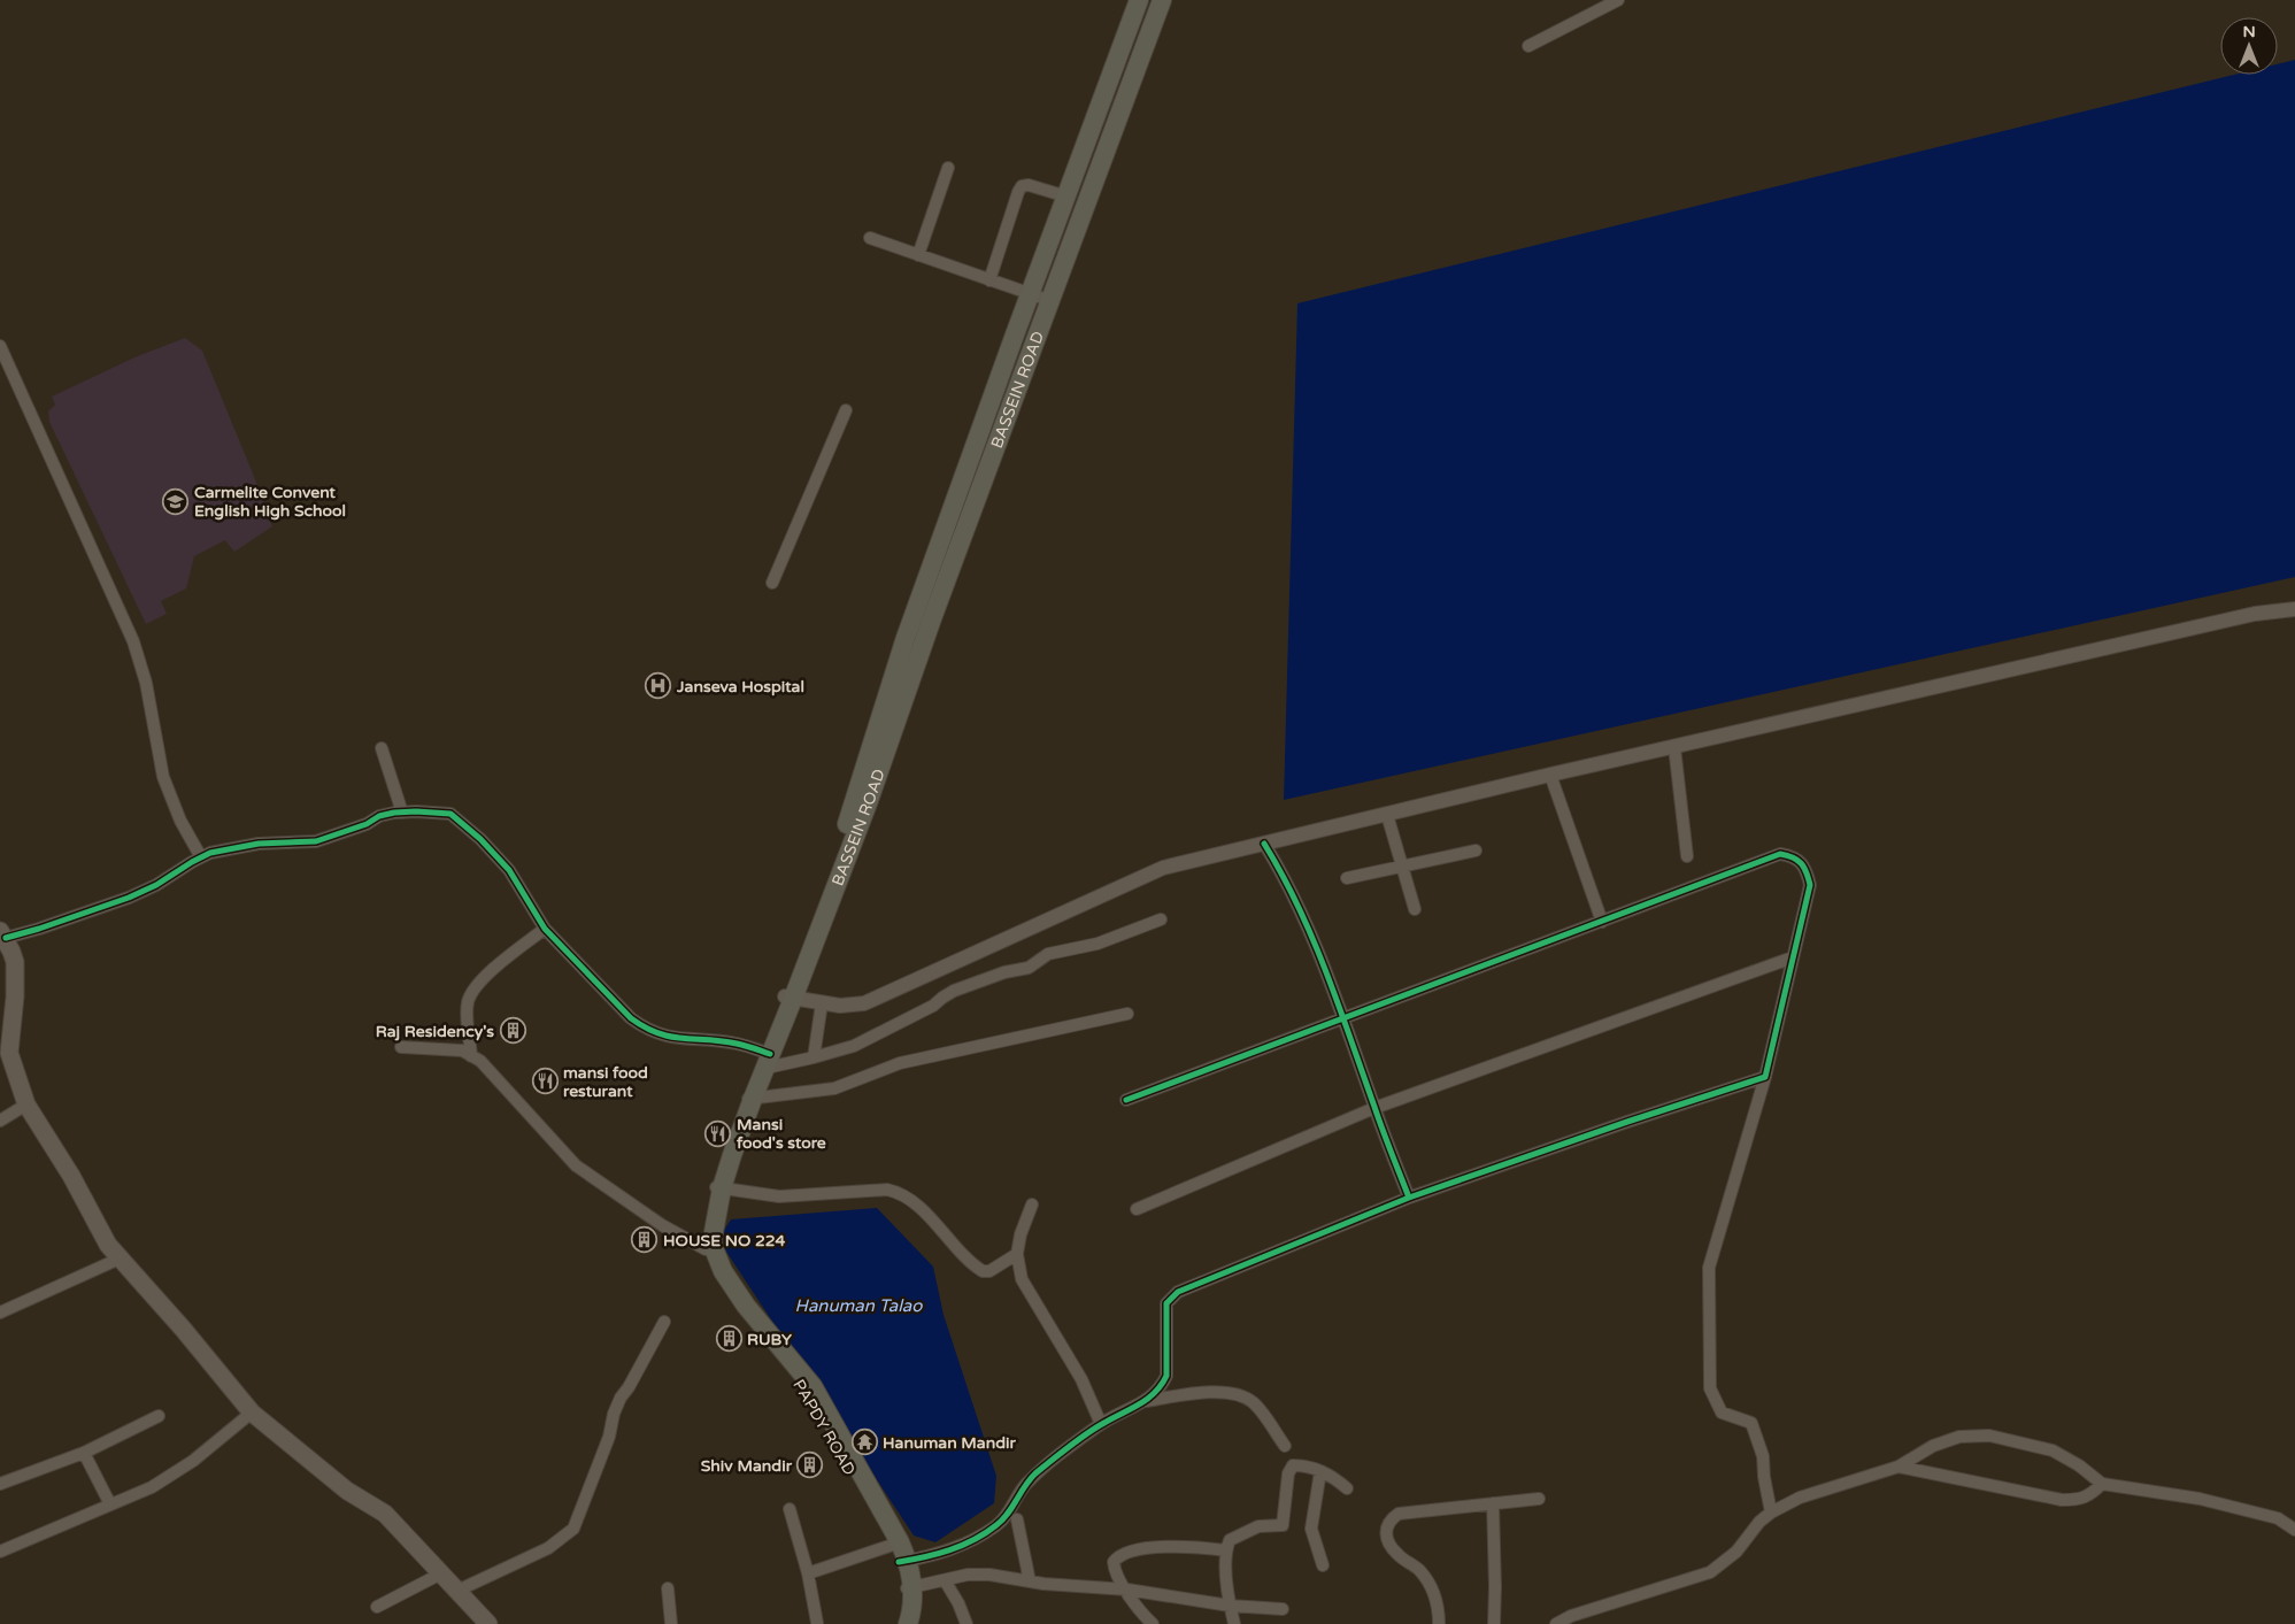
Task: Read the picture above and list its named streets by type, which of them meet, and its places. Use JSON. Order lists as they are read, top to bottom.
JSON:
{
  "streets": {
    "main road": ["BASSEIN ROAD", "PAPDY ROAD"]
  },
  "crossings": [
    ["BASSEIN ROAD", "PAPDY ROAD"]
  ],
  "water": ["Hanuman Talao"],
  "places": {
    "school or university": ["Carmelite Convent English High School"],
    "hospital": ["Janseva Hospital"],
    "building": [
      "Raj Residency's",
      "HOUSE NO 224",
      "RUBY",
      "Shiv Mandir"
    ],
    "restaurant": ["mansi food resturant", "Mansi food's store"],
    "temple": ["Hanuman Mandir"]
  },
  "north": "top"
}
